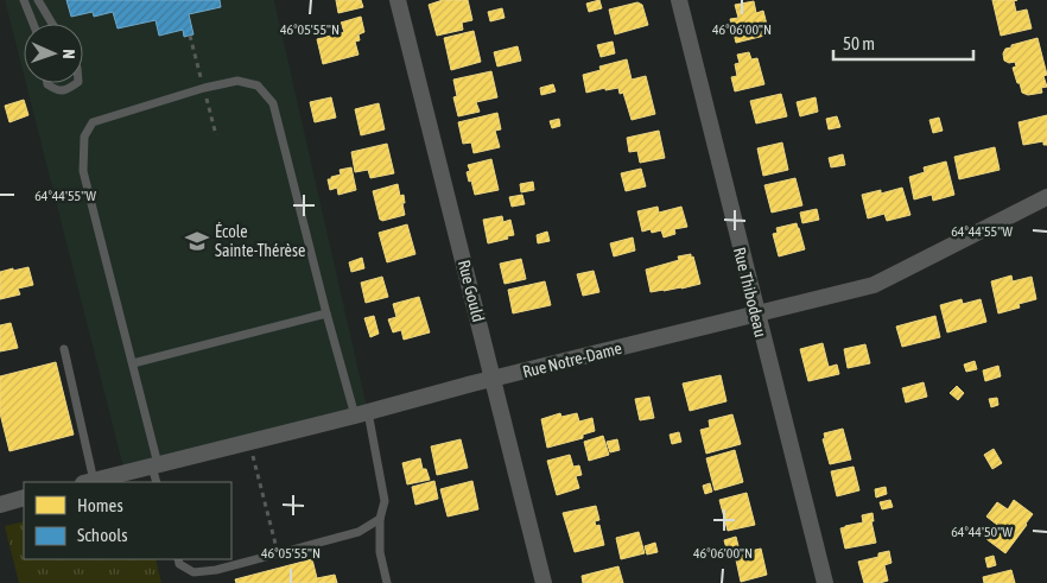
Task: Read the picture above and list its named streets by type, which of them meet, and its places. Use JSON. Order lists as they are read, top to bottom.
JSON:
{
  "streets": {
    "street": ["Rue Gould", "Rue Thibodeau", "Rue Notre-Dame"]
  },
  "crossings": [
    ["Rue Gould", "Rue Notre-Dame"],
    ["Rue Thibodeau", "Rue Notre-Dame"]
  ],
  "places": {
    "school or university": ["École Sainte-Thérèse"]
  },
  "legend": ["Homes", "Schools"],
  "scale_bar": "50 m",
  "north": "right",
  "coordinates": [
    "46°05'55\"N",
    "46°06'00\"N",
    "64°44'55\"W",
    "64°44'50\"W"
  ]
}
